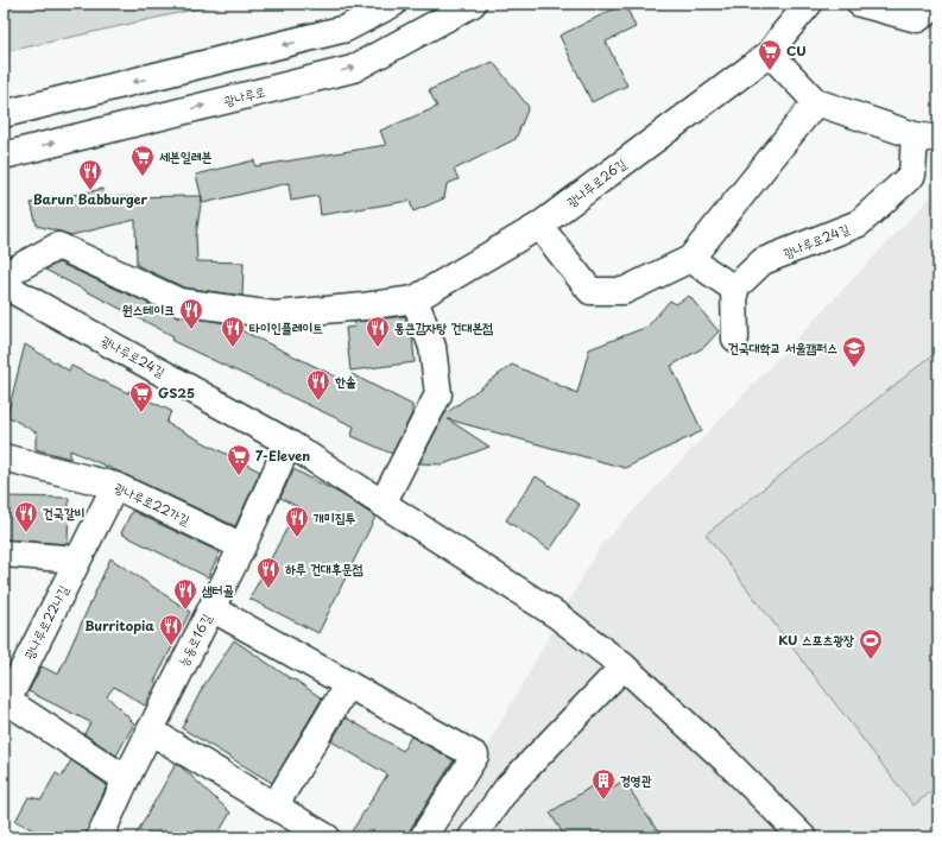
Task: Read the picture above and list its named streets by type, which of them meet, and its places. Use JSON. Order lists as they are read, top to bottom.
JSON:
{
  "streets": {
    "street": [
      "광나루로",
      "광나루로26길",
      "광나루로24길",
      "광나루로22가길",
      "광나루로22나길",
      "능동로16길"
    ]
  },
  "crossings": [
    ["광나루로24길", "능동로16길"],
    ["광나루로22가길", "능동로16길"],
    ["광나루로22나길", "능동로16길"]
  ],
  "places": {
    "supermarket": [
      "CU",
      "세븐일레븐",
      "GS25",
      "7-Eleven"
    ],
    "restaurant": [
      "Barun Babburger",
      "원스테이크",
      "타이인플레이트",
      "통큰감자탕 건대본점",
      "한솥",
      "건국갈비",
      "개미집투",
      "하루 건대후문점",
      "샘터골",
      "Burritopia"
    ],
    "school or university": ["건국대학교 서울캠퍼스"],
    "sports": ["KU 스포츠광장"],
    "building": ["경영관"]
  }
}
